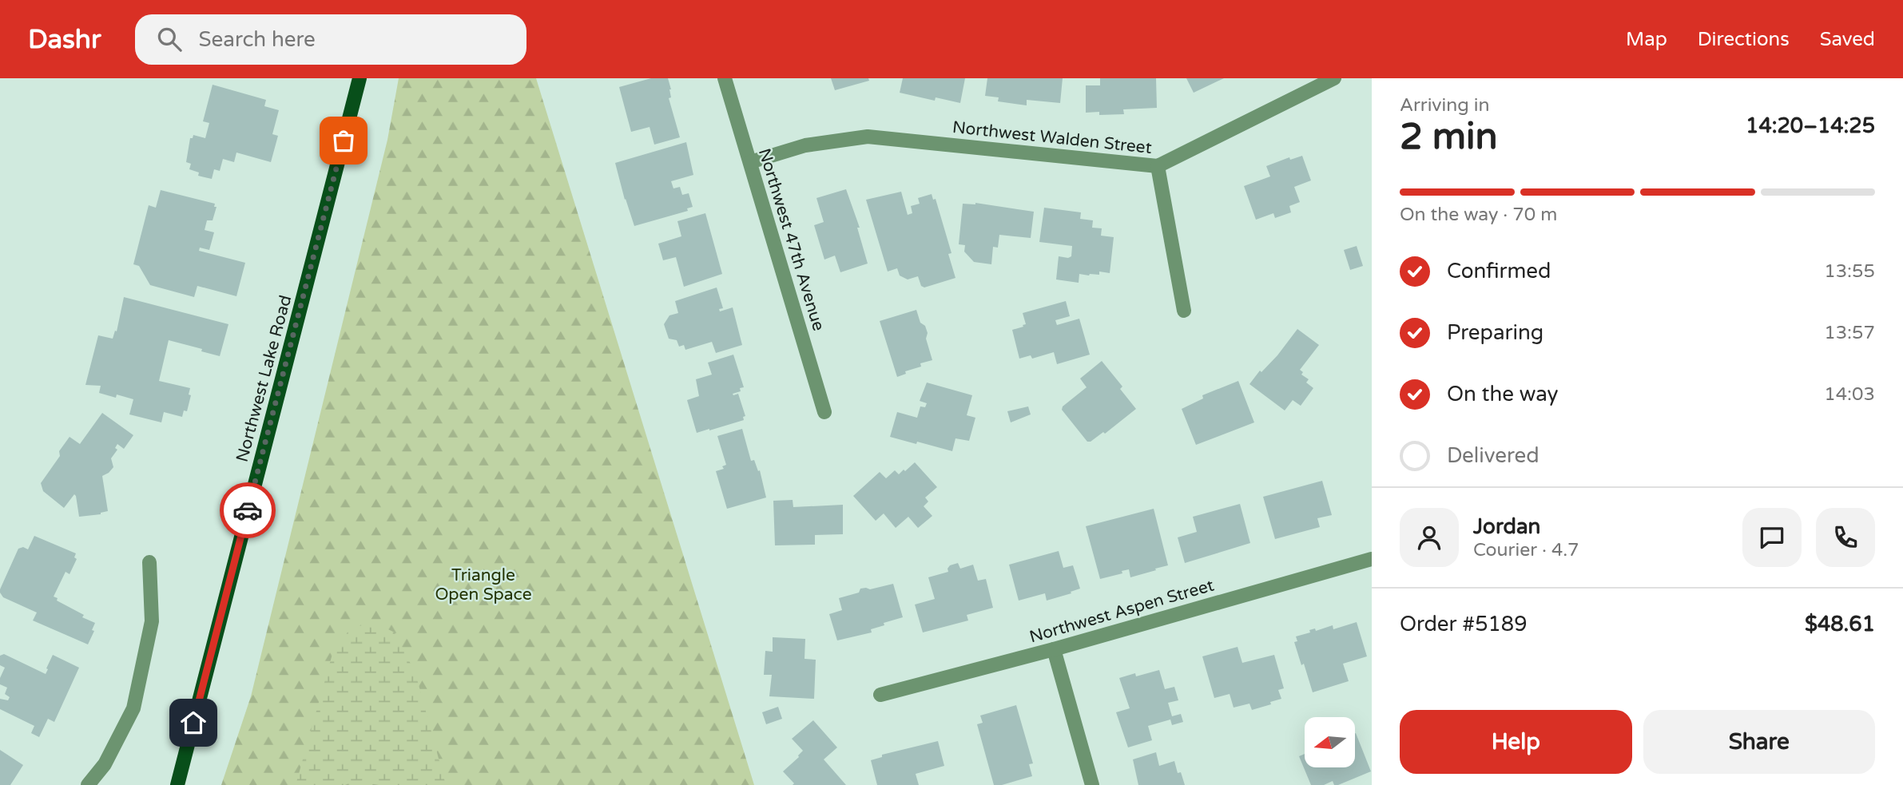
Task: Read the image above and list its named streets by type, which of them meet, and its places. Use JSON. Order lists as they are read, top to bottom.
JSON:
{
  "streets": {
    "main road": ["Northwest Lake Road"],
    "street": ["Northwest Walden Street", "Northwest 47th Avenue", "Northwest Aspen Street"]
  },
  "crossings": [
    ["Northwest Walden Street", "Northwest 47th Avenue"]
  ],
  "parks": ["Triangle Open Space"],
  "north": "left",
  "page": {
    "header": "Dashr",
    "search": "Search here",
    "nav": ["Map", "Directions", "Saved"],
    "heading": ["2 min", "Arriving in", "14:20–14:25"],
    "panel": [
      "Jordan",
      "Courier · 4.7",
      "Order #5189",
      "$48.61"
    ],
    "bar": "On the way · 70 m",
    "list": [
      ["Confirmed", "13:55"],
      ["Preparing", "13:57"],
      ["On the way", "14:03"],
      "Delivered"
    ],
    "buttons": ["Help", "Share"]
  }
}
